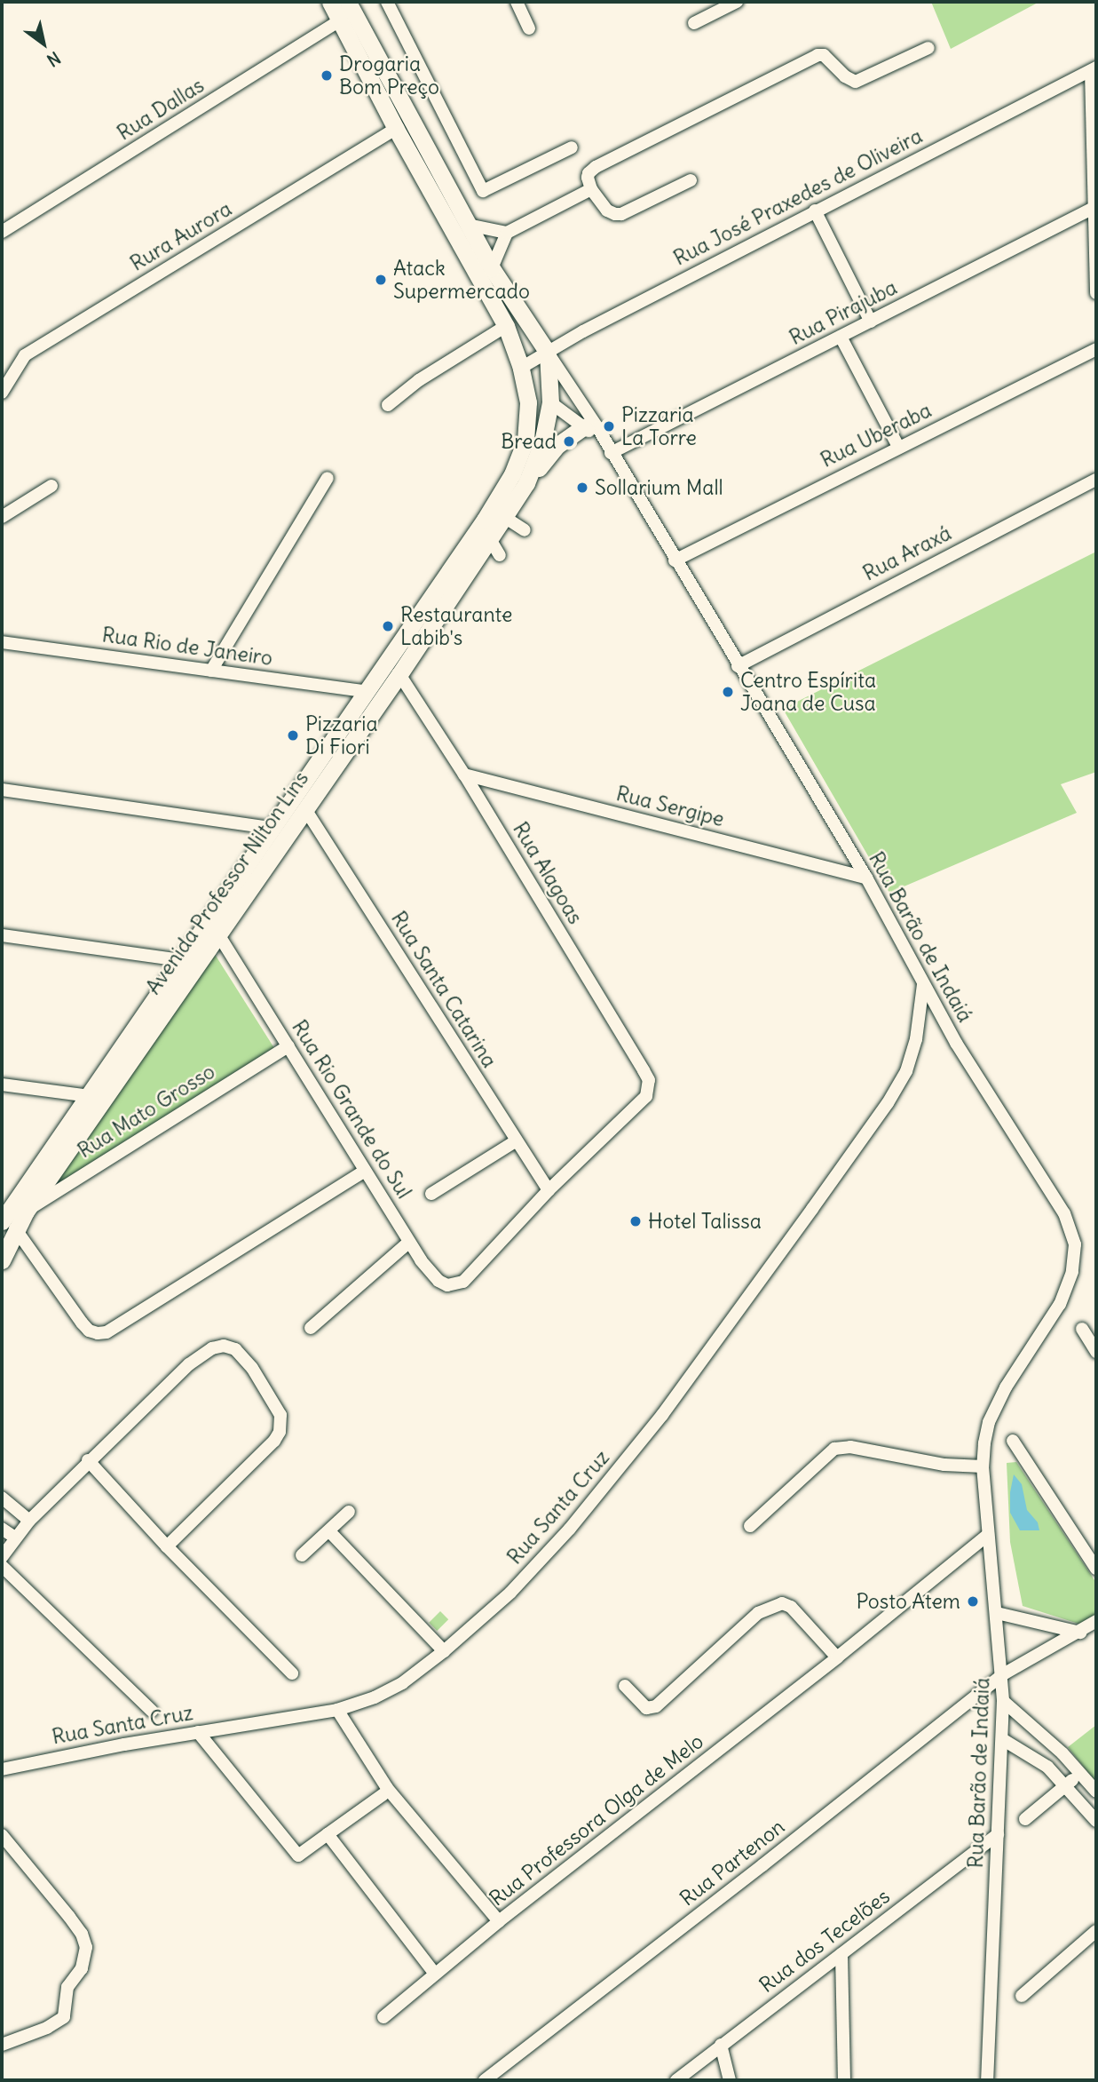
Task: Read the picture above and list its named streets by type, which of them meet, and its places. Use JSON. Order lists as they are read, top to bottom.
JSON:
{
  "streets": {
    "main road": ["Avenida Professor Nilton Lins"],
    "street": [
      "Rua Dallas",
      "Rua José Praxedes de Oliveira",
      "Rura Aurora",
      "Rua Pirajuba",
      "Rua Uberaba",
      "Rua Araxá",
      "Rua Rio de Janeiro",
      "Rua Sergipe",
      "Rua Alagoas",
      "Rua Barão de Indaiá",
      "Rua Santa Catarina",
      "Rua Rio Grande do Sul",
      "Rua Mato Grosso",
      "Rua Santa Cruz",
      "Rua Professora Olga de Melo",
      "Rua Partenon",
      "Rua dos Tecelões"
    ]
  },
  "crossings": [
    ["Rua Dallas", "Avenida Professor Nilton Lins"],
    ["Rua José Praxedes de Oliveira", "Avenida Professor Nilton Lins"],
    ["Rua José Praxedes de Oliveira", "Rua Barão de Indaiá"],
    ["Rura Aurora", "Avenida Professor Nilton Lins"],
    ["Rua Pirajuba", "Rua Barão de Indaiá"],
    ["Rua Uberaba", "Rua Barão de Indaiá"],
    ["Rua Araxá", "Rua Barão de Indaiá"],
    ["Rua Rio de Janeiro", "Avenida Professor Nilton Lins"],
    ["Rua Sergipe", "Rua Alagoas"],
    ["Rua Sergipe", "Rua Barão de Indaiá"],
    ["Rua Alagoas", "Avenida Professor Nilton Lins"],
    ["Rua Alagoas", "Rua Santa Catarina"],
    ["Rua Alagoas", "Rua Rio Grande do Sul"],
    ["Avenida Professor Nilton Lins", "Rua Barão de Indaiá"],
    ["Avenida Professor Nilton Lins", "Rua Santa Catarina"],
    ["Avenida Professor Nilton Lins", "Rua Rio Grande do Sul"],
    ["Avenida Professor Nilton Lins", "Rua Mato Grosso"],
    ["Rua Barão de Indaiá", "Rua Santa Cruz"],
    ["Rua Barão de Indaiá", "Rua Professora Olga de Melo"],
    ["Rua Barão de Indaiá", "Rua Partenon"],
    ["Rua Barão de Indaiá", "Rua dos Tecelões"],
    ["Rua Santa Catarina", "Rua Rio Grande do Sul"],
    ["Rua Rio Grande do Sul", "Rua Mato Grosso"]
  ],
  "places": [
    "Drogaria Bom Preço",
    "Atack Supermercado",
    "Pizzaria La Torre",
    "Bread",
    "Sollarium Mall",
    "Restaurante Labib's",
    "Centro Espírita Joana de Cusa",
    "Pizzaria Di Fiori",
    "Hotel Talissa",
    "Posto Atem"
  ],
  "north": "bottom right"
}
